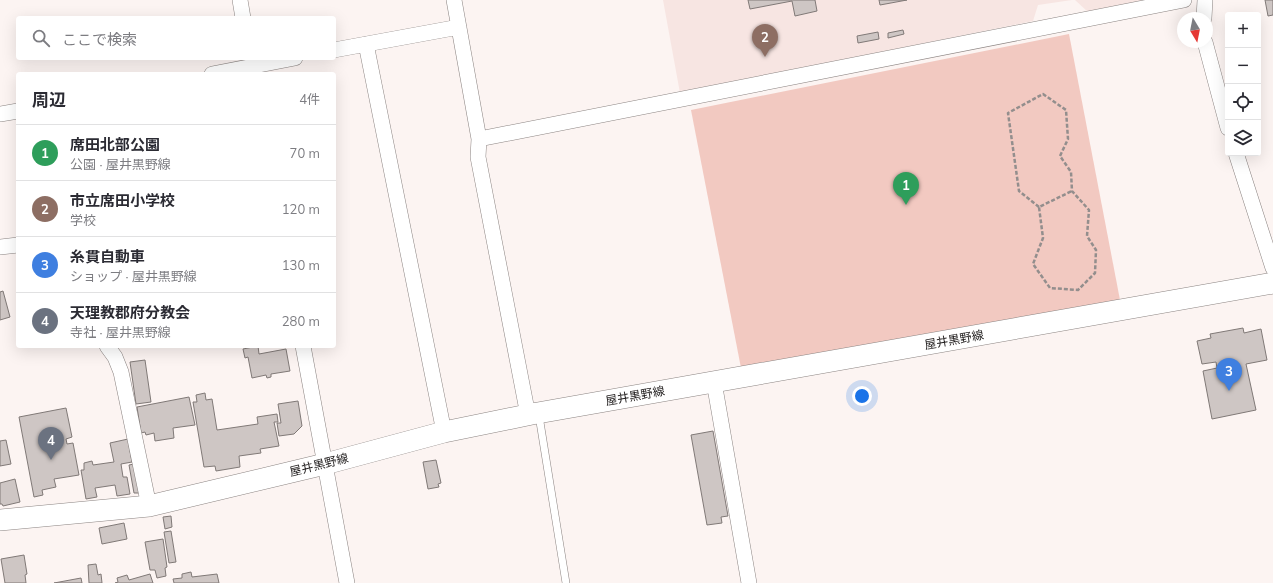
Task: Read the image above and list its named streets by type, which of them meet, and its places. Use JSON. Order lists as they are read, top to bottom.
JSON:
{
  "streets": {
    "main road": ["屋井黒野線"]
  },
  "north": "bottom",
  "page": {
    "map_buttons": ["+", "−"],
    "search": "ここで検索",
    "pins": [
      "2",
      "1",
      "3",
      "4"
    ],
    "heading": ["周辺", "4件"],
    "list": [
      {
        "mark": "1",
        "name": "席田北部公園",
        "note": "公園 · 屋井黒野線",
        "value": "70 m"
      },
      {
        "mark": "2",
        "name": "市立席田小学校",
        "note": "学校",
        "value": "120 m"
      },
      {
        "mark": "3",
        "name": "糸貫自動車",
        "note": "ショップ · 屋井黒野線",
        "value": "130 m"
      },
      {
        "mark": "4",
        "name": "天理教郡府分教会",
        "note": "寺社 · 屋井黒野線",
        "value": "280 m"
      }
    ]
  }
}
